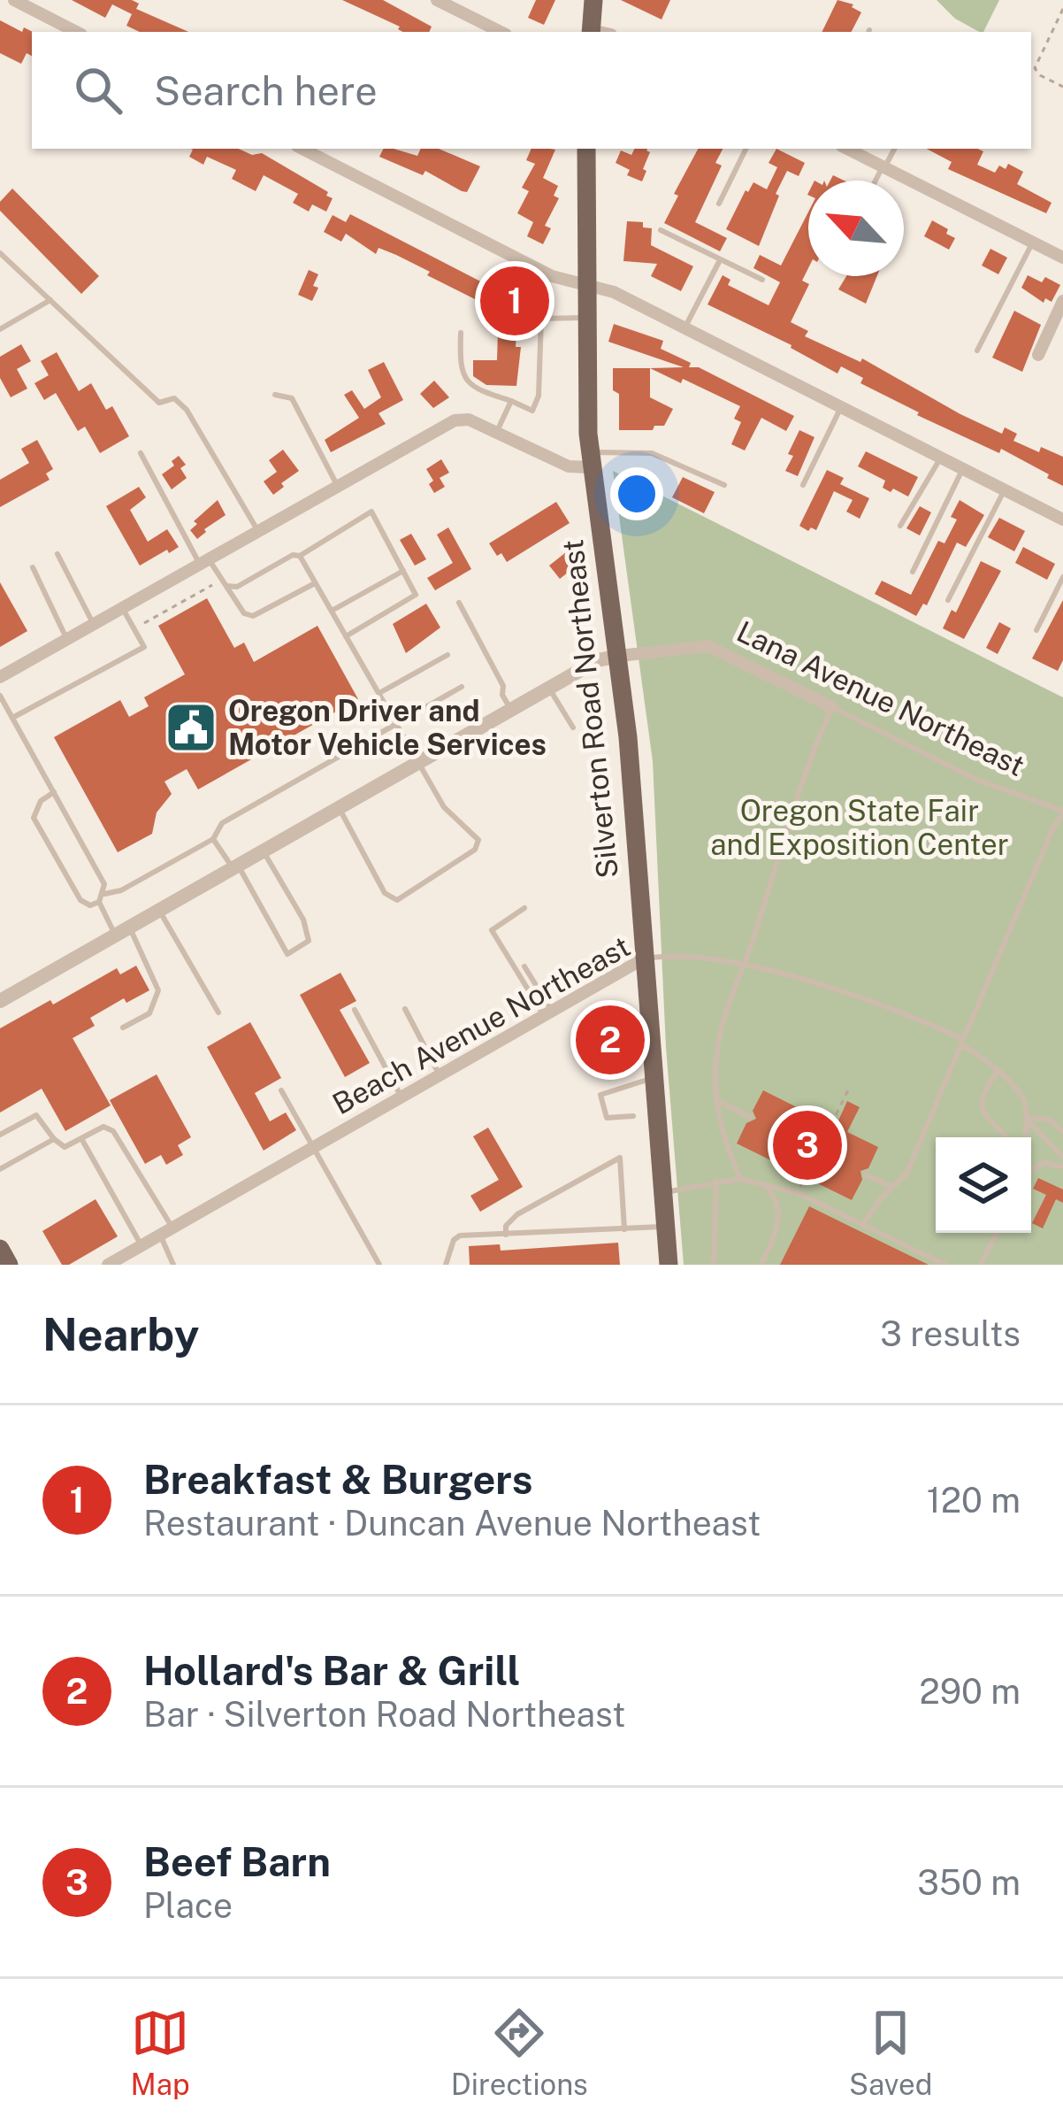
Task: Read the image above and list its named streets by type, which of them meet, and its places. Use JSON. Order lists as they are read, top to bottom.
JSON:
{
  "streets": {
    "main road": ["Silverton Road Northeast"],
    "street": ["Lana Avenue Northeast", "Beach Avenue Northeast"]
  },
  "crossings": [
    ["Lana Avenue Northeast", "Silverton Road Northeast"],
    ["Silverton Road Northeast", "Beach Avenue Northeast"]
  ],
  "parks": ["Oregon State Fair and Exposition Center"],
  "places": {
    "public building": ["Oregon Driver and Motor Vehicle Services"]
  },
  "north": "top left",
  "page": {
    "search": "Search here",
    "pins": ["1", "2", "3"],
    "heading": ["Nearby", "3 results"],
    "list": [
      {
        "mark": "1",
        "name": "Breakfast & Burgers",
        "note": "Restaurant · Duncan Avenue Northeast",
        "value": "120 m"
      },
      {
        "mark": "2",
        "name": "Hollard's Bar & Grill",
        "note": "Bar · Silverton Road Northeast",
        "value": "290 m"
      },
      {
        "mark": "3",
        "name": "Beef Barn",
        "note": "Place",
        "value": "350 m"
      }
    ],
    "nav": ["Map", "Directions", "Saved"]
  }
}
